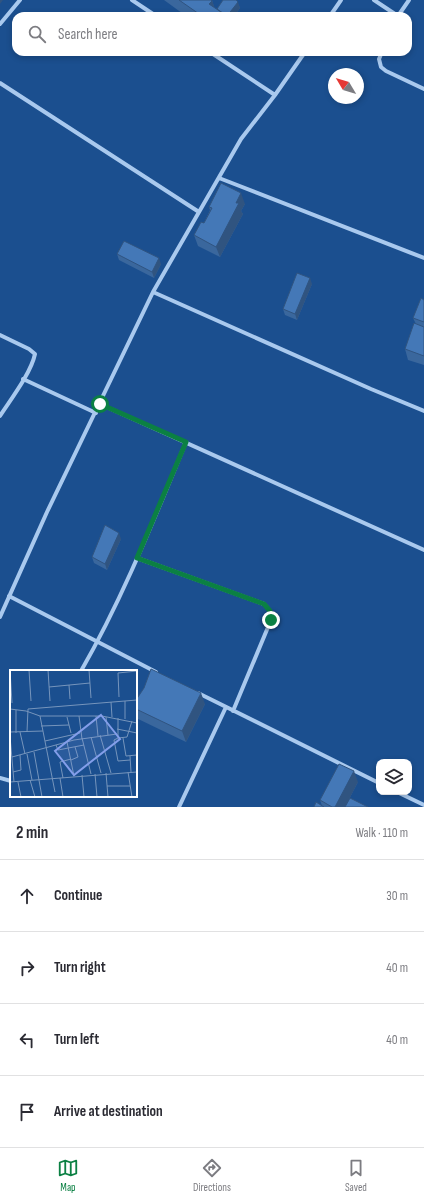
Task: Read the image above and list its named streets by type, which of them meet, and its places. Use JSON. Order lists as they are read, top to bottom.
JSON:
{
  "north": "top left",
  "page": {
    "search": "Search here",
    "heading": ["2 min", "Walk · 110 m"],
    "list": [
      ["Continue", "30 m"],
      ["Turn right", "40 m"],
      ["Turn left", "40 m"],
      "Arrive at destination"
    ],
    "nav": ["Map", "Directions", "Saved"]
  }
}
